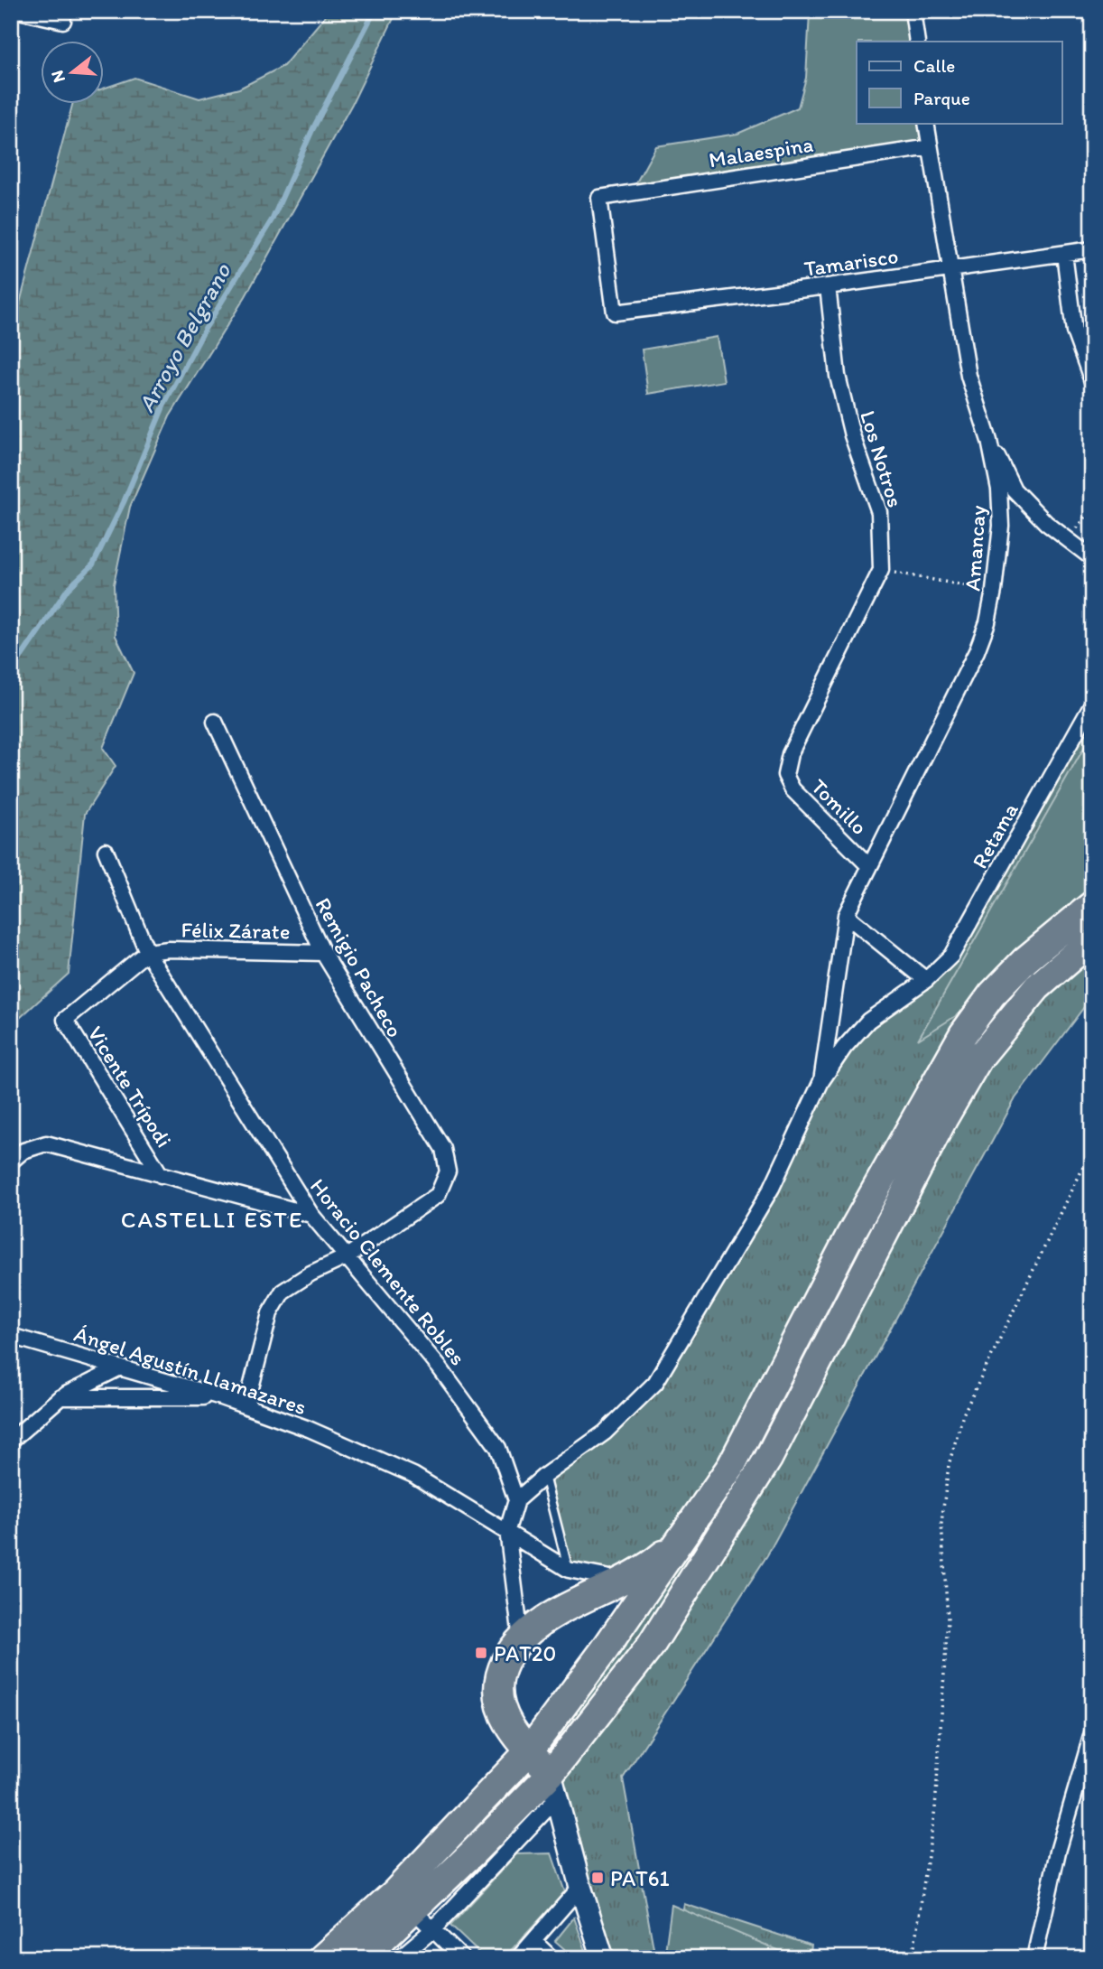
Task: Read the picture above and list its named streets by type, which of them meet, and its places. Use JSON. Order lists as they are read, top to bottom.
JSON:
{
  "streets": {
    "street": [
      "Malaespina",
      "Tamarisco",
      "Los Notros",
      "Amancay",
      "Tomillo",
      "Retama",
      "Félix Zárate",
      "Remigio Pacheco",
      "Vicente Trípodi",
      "Horacio Clemente Robles",
      "Ángel Agustín Llamazares"
    ]
  },
  "crossings": [
    ["Malaespina", "Tamarisco"],
    ["Malaespina", "Amancay"],
    ["Tamarisco", "Los Notros"],
    ["Tamarisco", "Amancay"],
    ["Los Notros", "Tomillo"],
    ["Amancay", "Tomillo"],
    ["Amancay", "Retama"],
    ["Félix Zárate", "Remigio Pacheco"],
    ["Félix Zárate", "Vicente Trípodi"],
    ["Félix Zárate", "Horacio Clemente Robles"],
    ["Remigio Pacheco", "Horacio Clemente Robles"],
    ["Vicente Trípodi", "Horacio Clemente Robles"]
  ],
  "districts": ["CASTELLI ESTE"],
  "water": ["Arroyo Belgrano"],
  "places": {
    "transit": ["PAT20", "PAT61"]
  },
  "legend": ["Calle", "Parque"],
  "north": "left"
}
